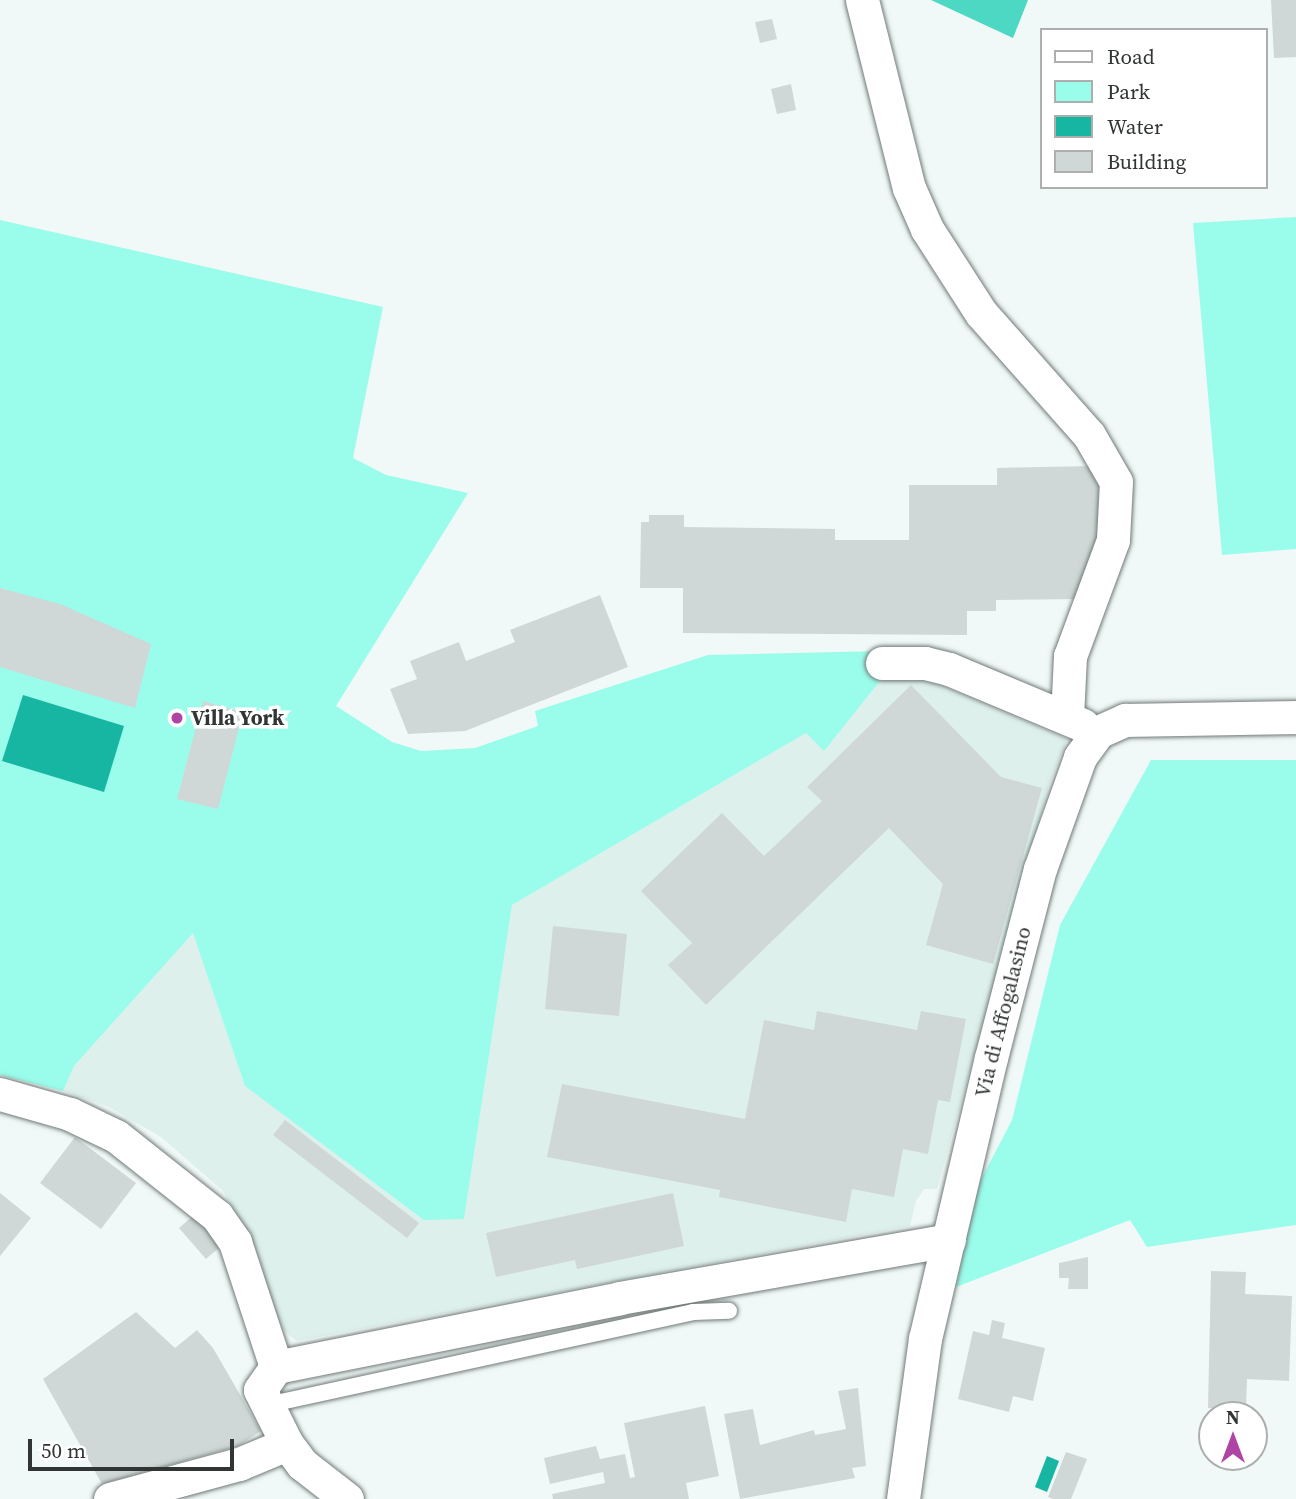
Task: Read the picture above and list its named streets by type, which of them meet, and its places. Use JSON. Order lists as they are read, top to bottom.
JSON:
{
  "streets": {
    "street": ["Via di Affogalasino"]
  },
  "places": ["Villa York"],
  "legend": [
    "Road",
    "Park",
    "Water",
    "Building"
  ],
  "scale_bar": "50 m",
  "north": "top"
}
